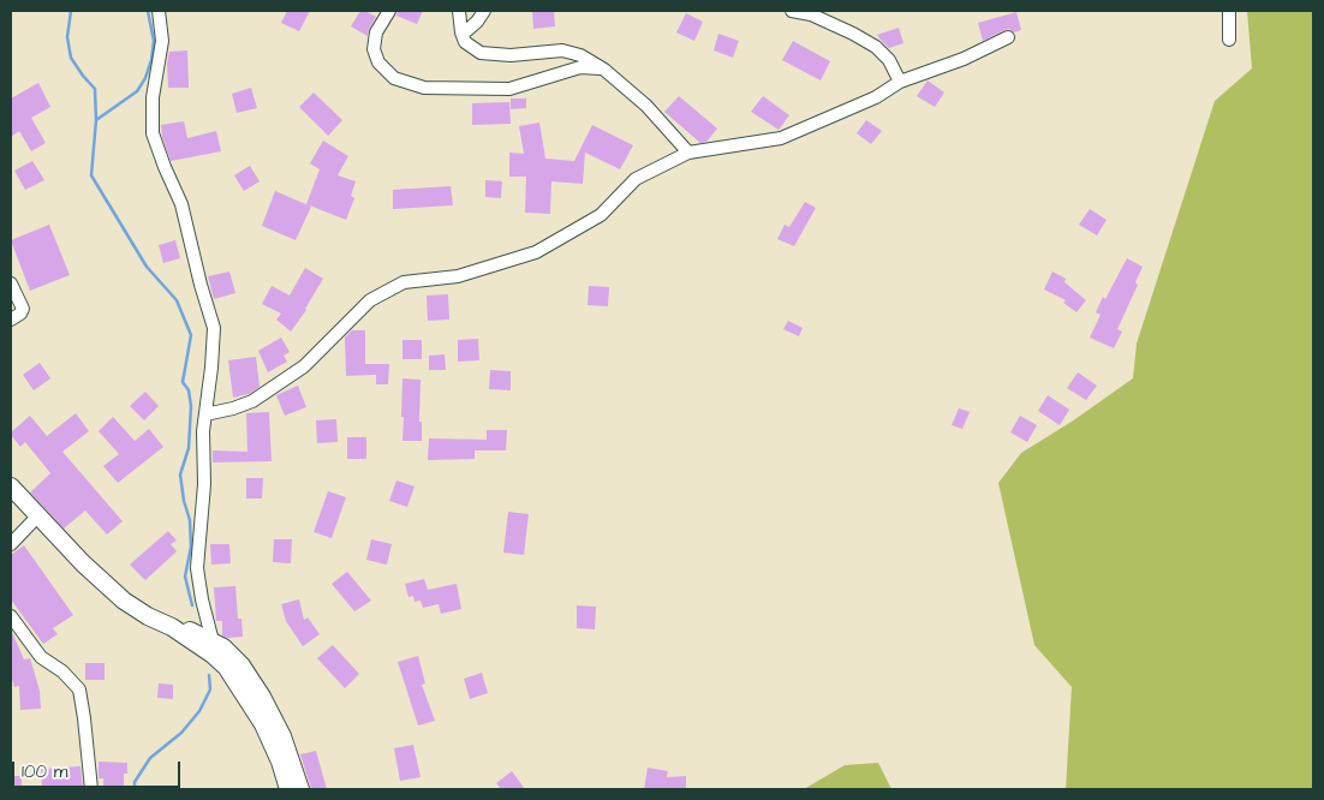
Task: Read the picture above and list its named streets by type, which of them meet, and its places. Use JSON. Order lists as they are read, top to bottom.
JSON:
{
  "scale_bar": "100 m"
}
